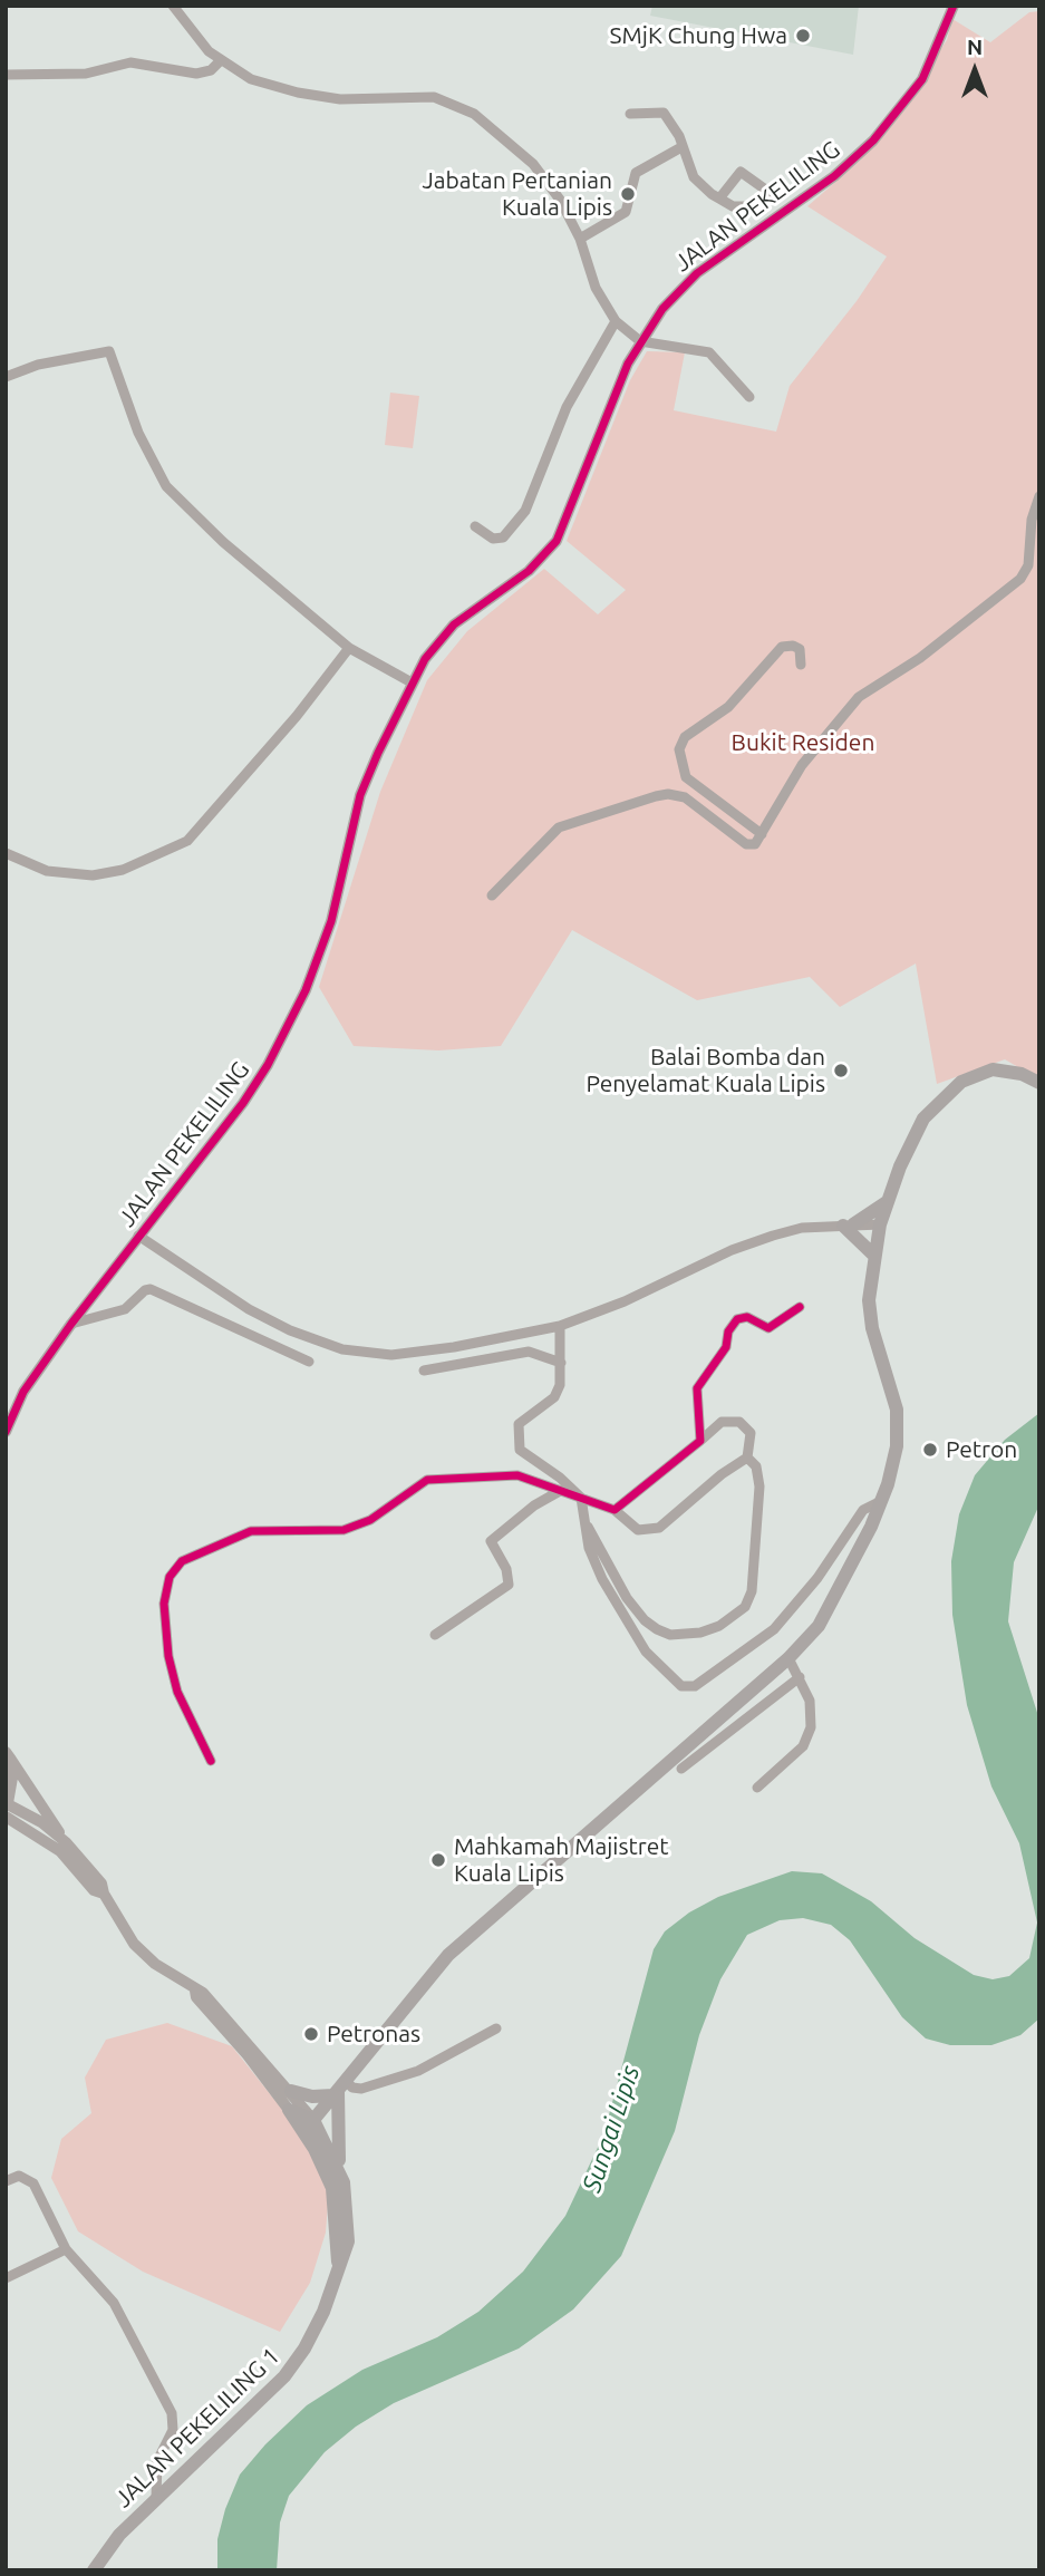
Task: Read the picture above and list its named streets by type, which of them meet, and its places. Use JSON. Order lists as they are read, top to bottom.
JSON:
{
  "streets": {
    "main road": ["JALAN PEKELILING 1"],
    "street": ["JALAN PEKELILING"]
  },
  "water": ["Sungai Lipis"],
  "parks": ["Bukit Residen"],
  "places": [
    "SMjK Chung Hwa",
    "Jabatan Pertanian Kuala Lipis",
    "Balai Bomba dan Penyelamat Kuala Lipis",
    "Petron",
    "Mahkamah Majistret Kuala Lipis",
    "Petronas"
  ],
  "north": "top"
}
